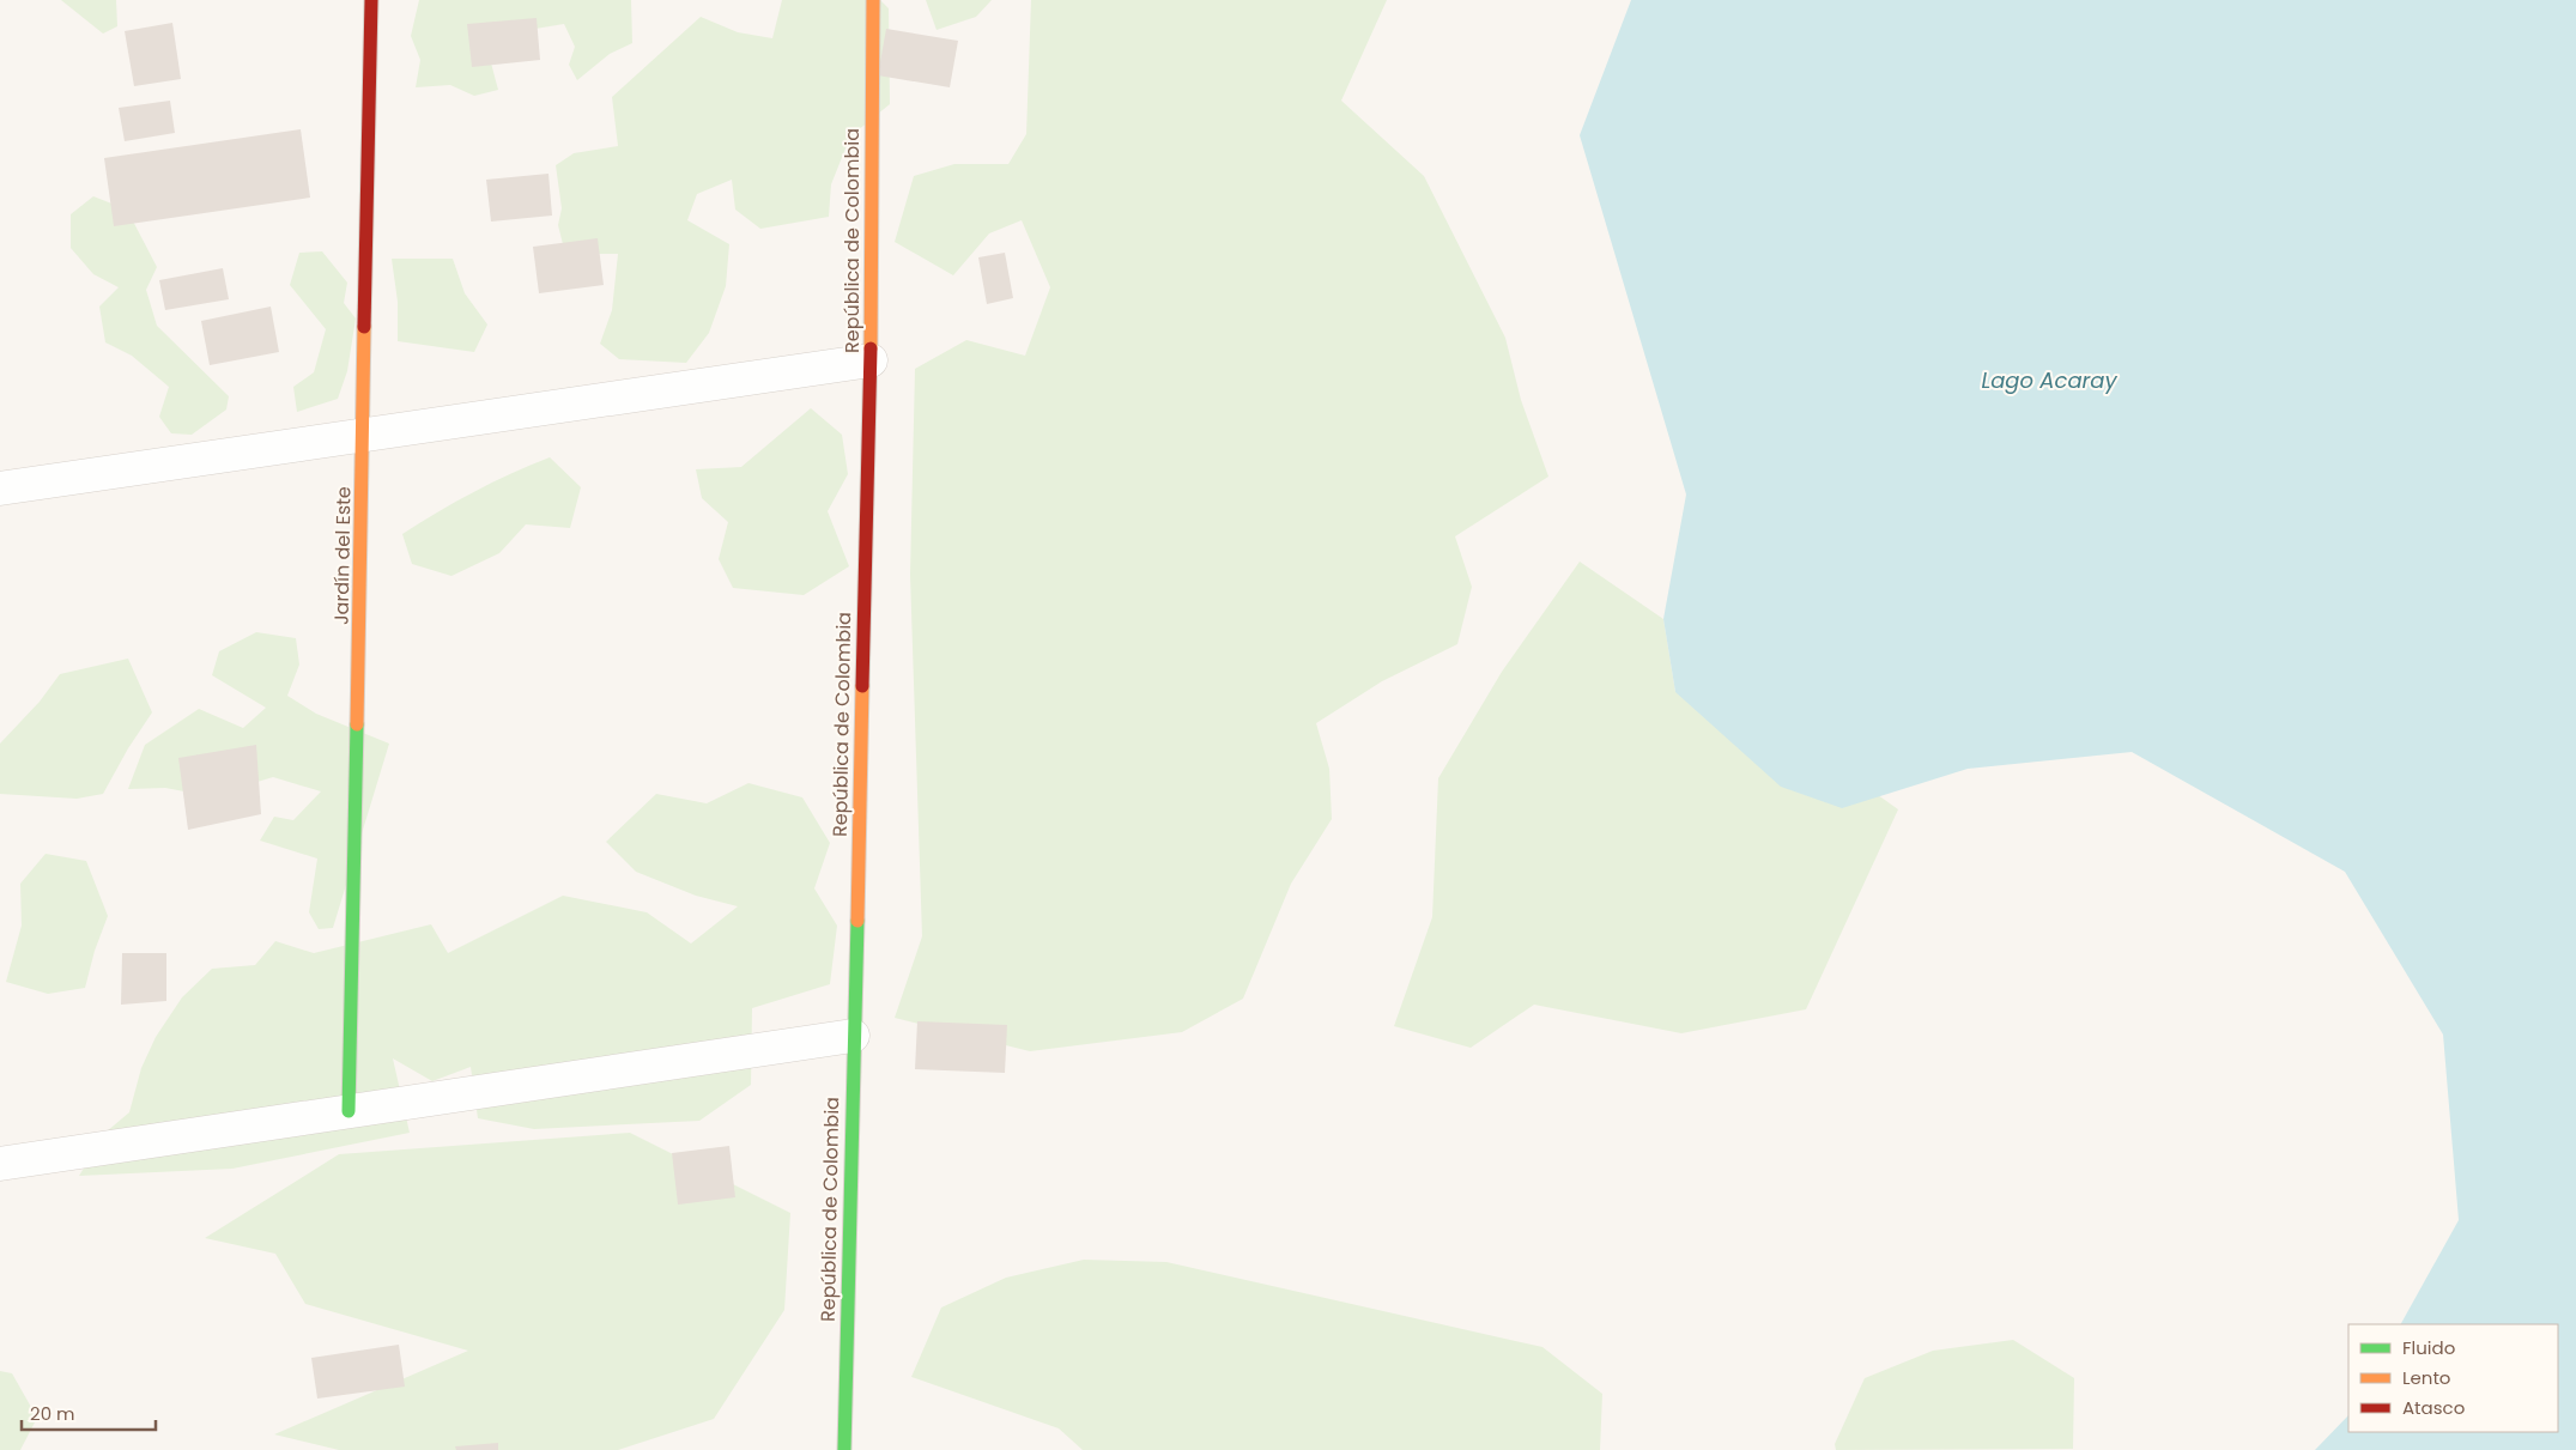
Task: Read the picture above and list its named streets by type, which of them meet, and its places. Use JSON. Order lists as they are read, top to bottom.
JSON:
{
  "streets": {
    "street": ["República de Colombia", "Jardín del Este"]
  },
  "water": ["Lago Acaray"],
  "legend": ["Fluido", "Lento", "Atasco"],
  "scale_bar": "20 m"
}
